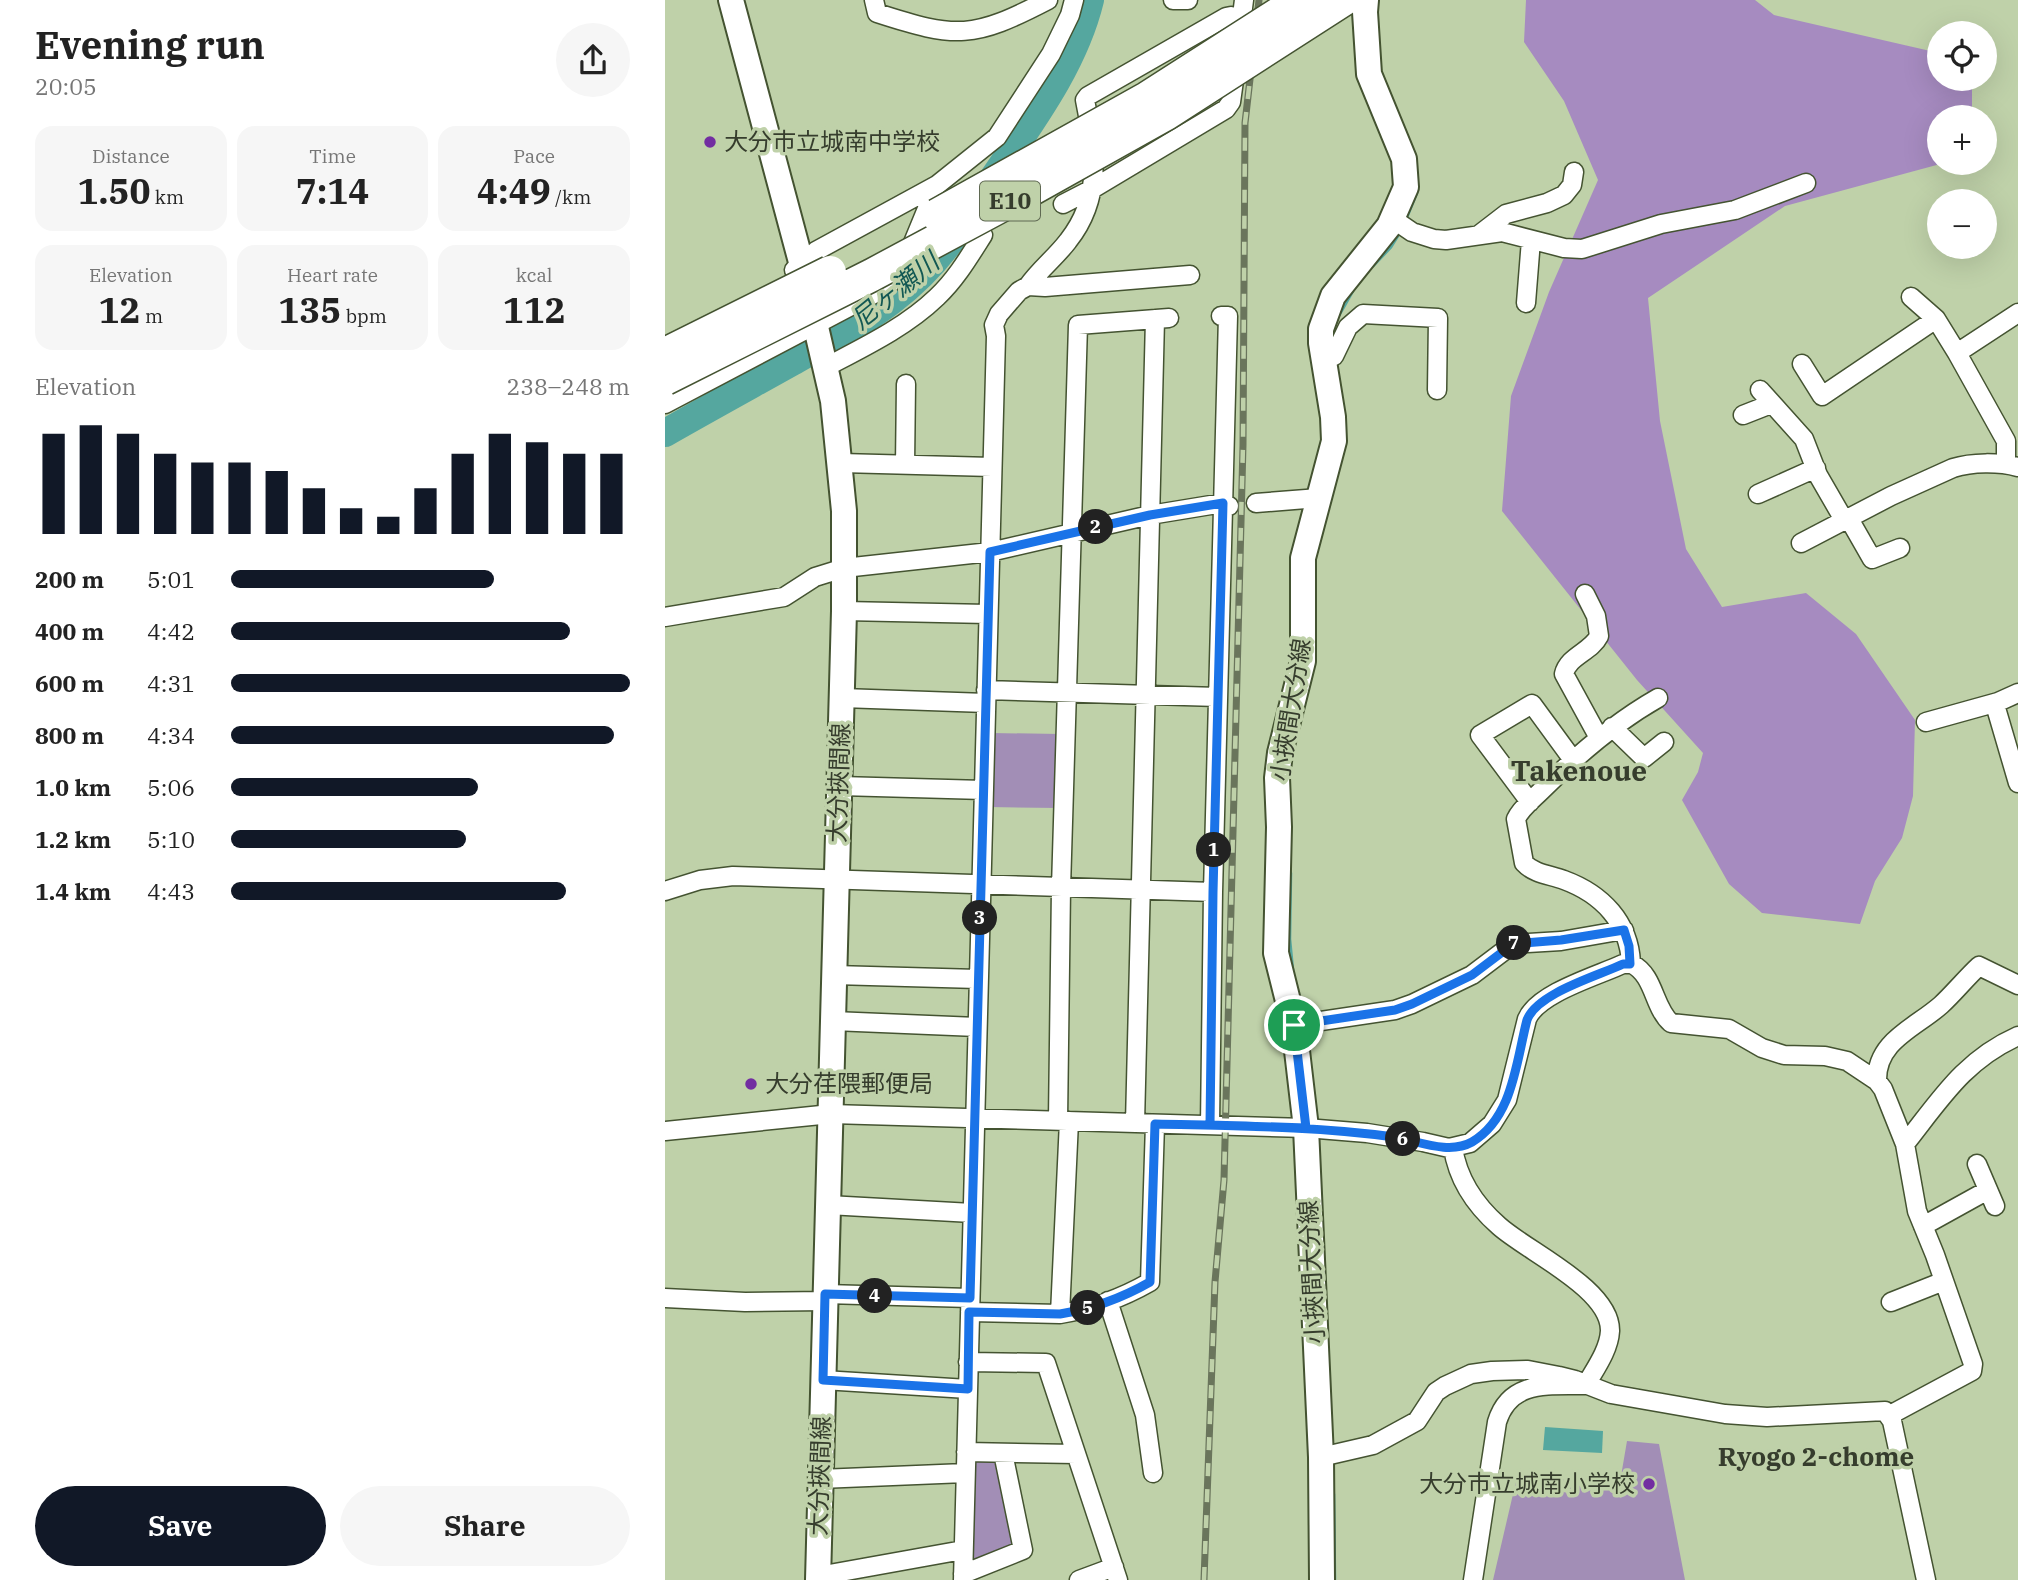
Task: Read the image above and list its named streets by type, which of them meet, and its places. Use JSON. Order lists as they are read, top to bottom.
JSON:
{
  "streets": {
    "highway": ["E10"],
    "main road": ["小挾間大分線", "大分挾間線"]
  },
  "districts": ["Takenoue", "Ryogo 2-chome"],
  "water": ["尼ヶ瀬川"],
  "places": ["大分市立城南中学校", "大分荏隈郵便局", "大分市立城南小学校"],
  "page": {
    "heading": ["Evening run", "20:05"],
    "map_buttons": ["+", "−"],
    "stats": [
      ["Distance", "1.50 km"],
      ["Time", "7:14"],
      ["Pace", "4:49 /km"],
      ["Elevation", "12 m"],
      ["Heart rate", "135 bpm"],
      ["kcal", "112"]
    ],
    "chart": ["Elevation", "238–248 m"],
    "pins": [
      "2",
      "1",
      "3",
      "7",
      "6",
      "4",
      "5"
    ],
    "list": [
      {
        "name": "200 m",
        "note": "5:01"
      },
      {
        "name": "400 m",
        "note": "4:42"
      },
      {
        "name": "600 m",
        "note": "4:31"
      },
      {
        "name": "800 m",
        "note": "4:34"
      },
      {
        "name": "1.0 km",
        "note": "5:06"
      },
      {
        "name": "1.2 km",
        "note": "5:10"
      },
      {
        "name": "1.4 km",
        "note": "4:43"
      }
    ],
    "buttons": ["Save", "Share"]
  }
}
